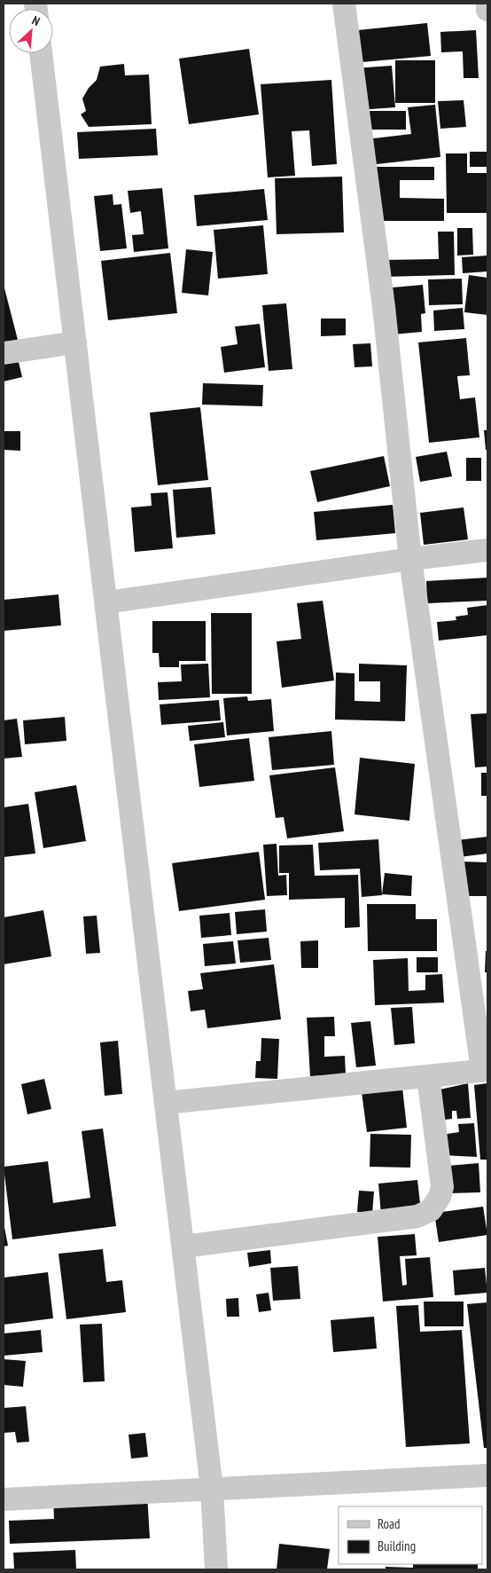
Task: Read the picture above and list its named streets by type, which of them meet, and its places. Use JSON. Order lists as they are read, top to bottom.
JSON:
{
  "legend": ["Road", "Building"],
  "north": "top right"
}
